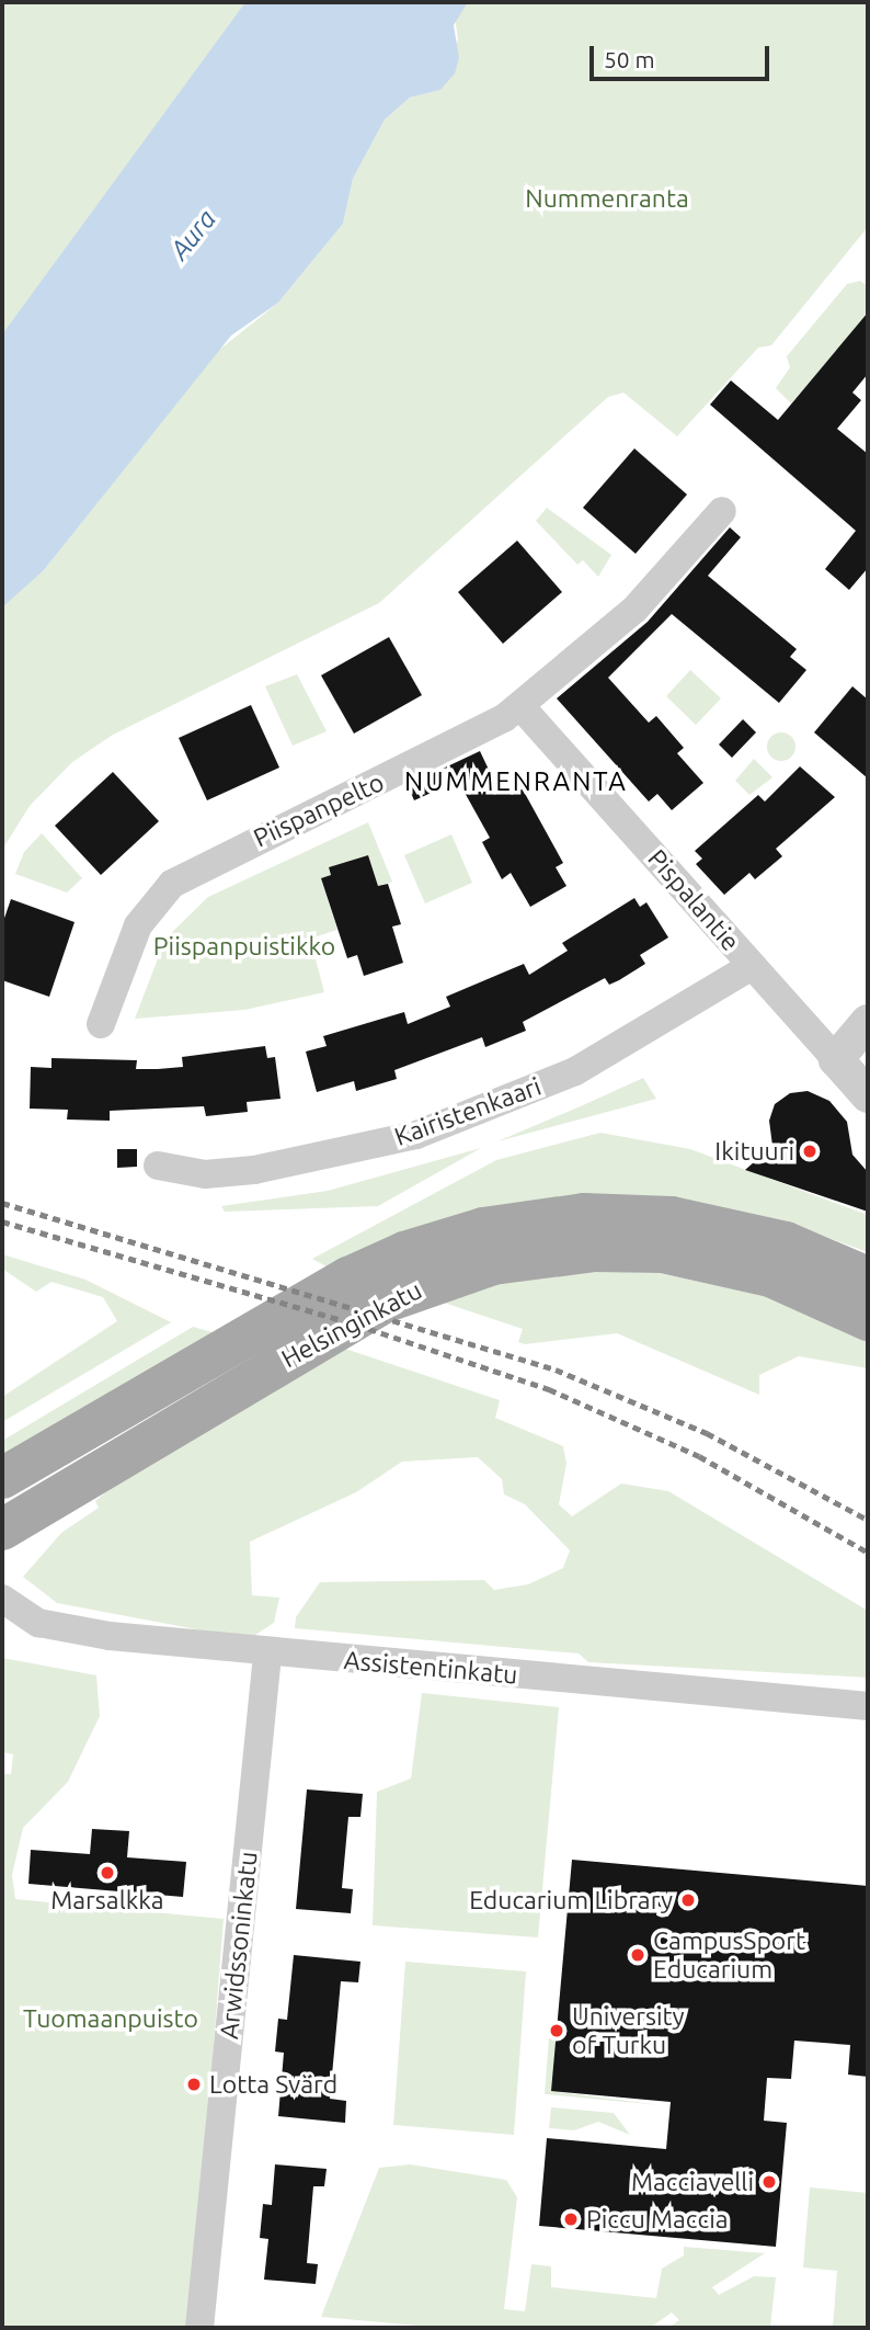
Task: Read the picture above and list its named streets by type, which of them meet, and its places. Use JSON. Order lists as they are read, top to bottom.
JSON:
{
  "streets": {
    "main road": ["Helsinginkatu"],
    "street": [
      "Piispanpelto",
      "Pispalantie",
      "Kairistenkaari",
      "Assistentinkatu",
      "Arwidssoninkatu"
    ]
  },
  "crossings": [
    ["Piispanpelto", "Pispalantie"],
    ["Pispalantie", "Kairistenkaari"],
    ["Assistentinkatu", "Arwidssoninkatu"]
  ],
  "districts": ["NUMMENRANTA"],
  "water": ["Aura"],
  "parks": ["Nummenranta", "Piispanpuistikko", "Tuomaanpuisto"],
  "places": [
    "Ikituuri",
    "Marsalkka",
    "Educarium Library",
    "CampusSport Educarium",
    "University of Turku",
    "Lotta Svärd",
    "Macciavelli",
    "Piccu Maccia"
  ],
  "scale_bar": "50 m"
}
